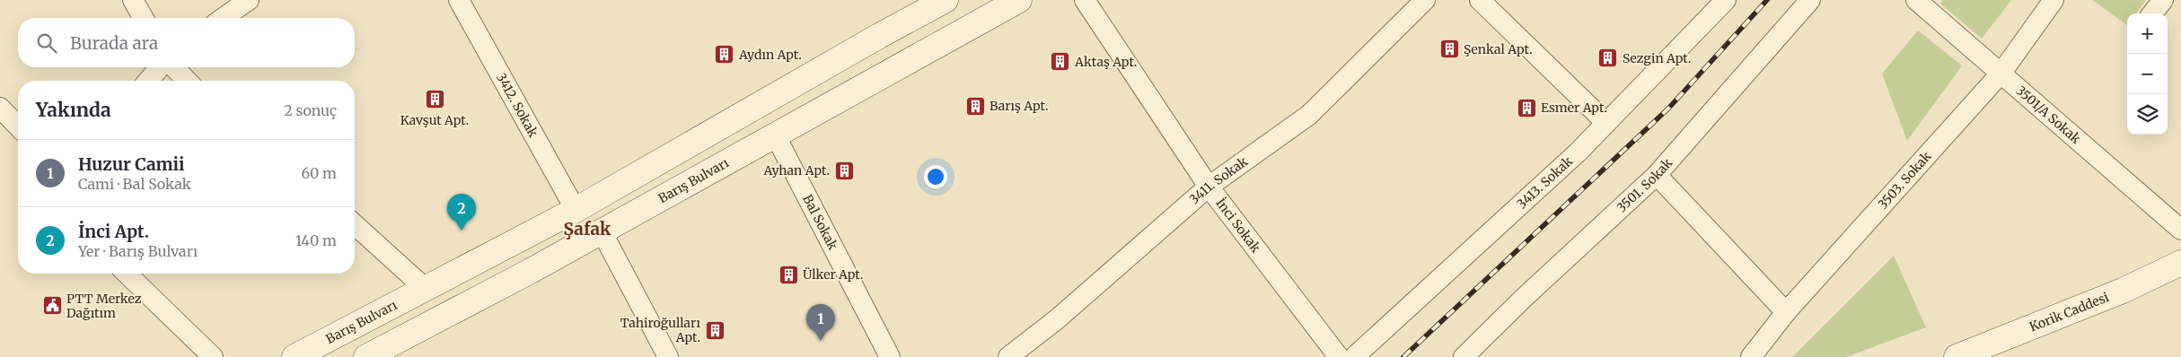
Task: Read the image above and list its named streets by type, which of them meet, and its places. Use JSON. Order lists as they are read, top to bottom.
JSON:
{
  "streets": {
    "main road": ["Barış Bulvarı", "Korik Caddesi"],
    "street": [
      "3412. Sokak",
      "3501/A Sokak",
      "3503. Sokak",
      "3411. Sokak",
      "3413. Sokak",
      "3501. Sokak",
      "Bal Sokak",
      "İnci Sokak"
    ]
  },
  "crossings": [
    ["3412. Sokak", "Barış Bulvarı"],
    ["3501/A Sokak", "3503. Sokak"],
    ["Barış Bulvarı", "Bal Sokak"],
    ["3411. Sokak", "İnci Sokak"]
  ],
  "districts": ["Şafak"],
  "places": {
    "building": [
      "Şenkal Apt.",
      "Aydın Apt.",
      "Sezgin Apt.",
      "Aktaş Apt.",
      "Kavşut Apt.",
      "Barış Apt.",
      "Esmer Apt.",
      "Ayhan Apt.",
      "Ülker Apt.",
      "Tahiroğulları Apt."
    ],
    "public building": ["PTT Merkez Dağıtım"]
  },
  "page": {
    "map_buttons": ["+", "−"],
    "search": "Burada ara",
    "heading": ["Yakında", "2 sonuç"],
    "list": [
      {
        "mark": "1",
        "name": "Huzur Camii",
        "note": "Cami · Bal Sokak",
        "value": "60 m"
      },
      {
        "mark": "2",
        "name": "İnci Apt.",
        "note": "Yer · Barış Bulvarı",
        "value": "140 m"
      }
    ],
    "pins": ["2", "1"]
  }
}
